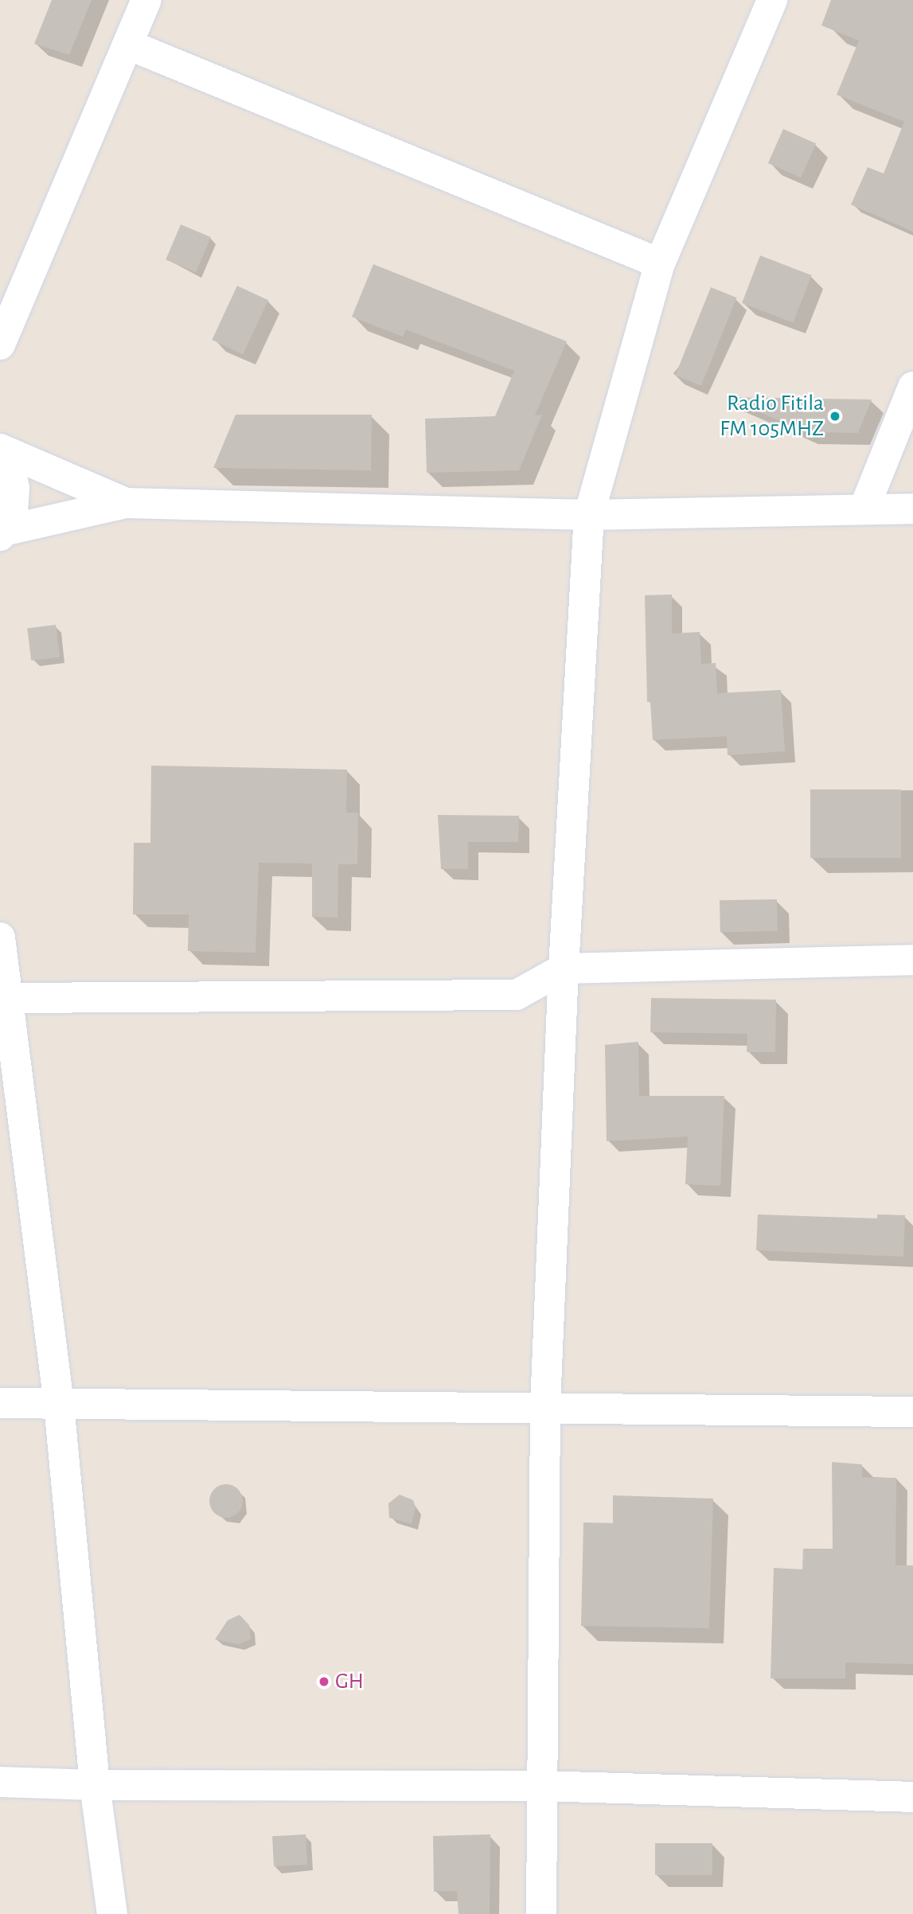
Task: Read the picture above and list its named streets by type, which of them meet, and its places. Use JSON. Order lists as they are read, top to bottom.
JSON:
{
  "places": ["Radio Fitila FM 105MHZ", "GH"]
}
